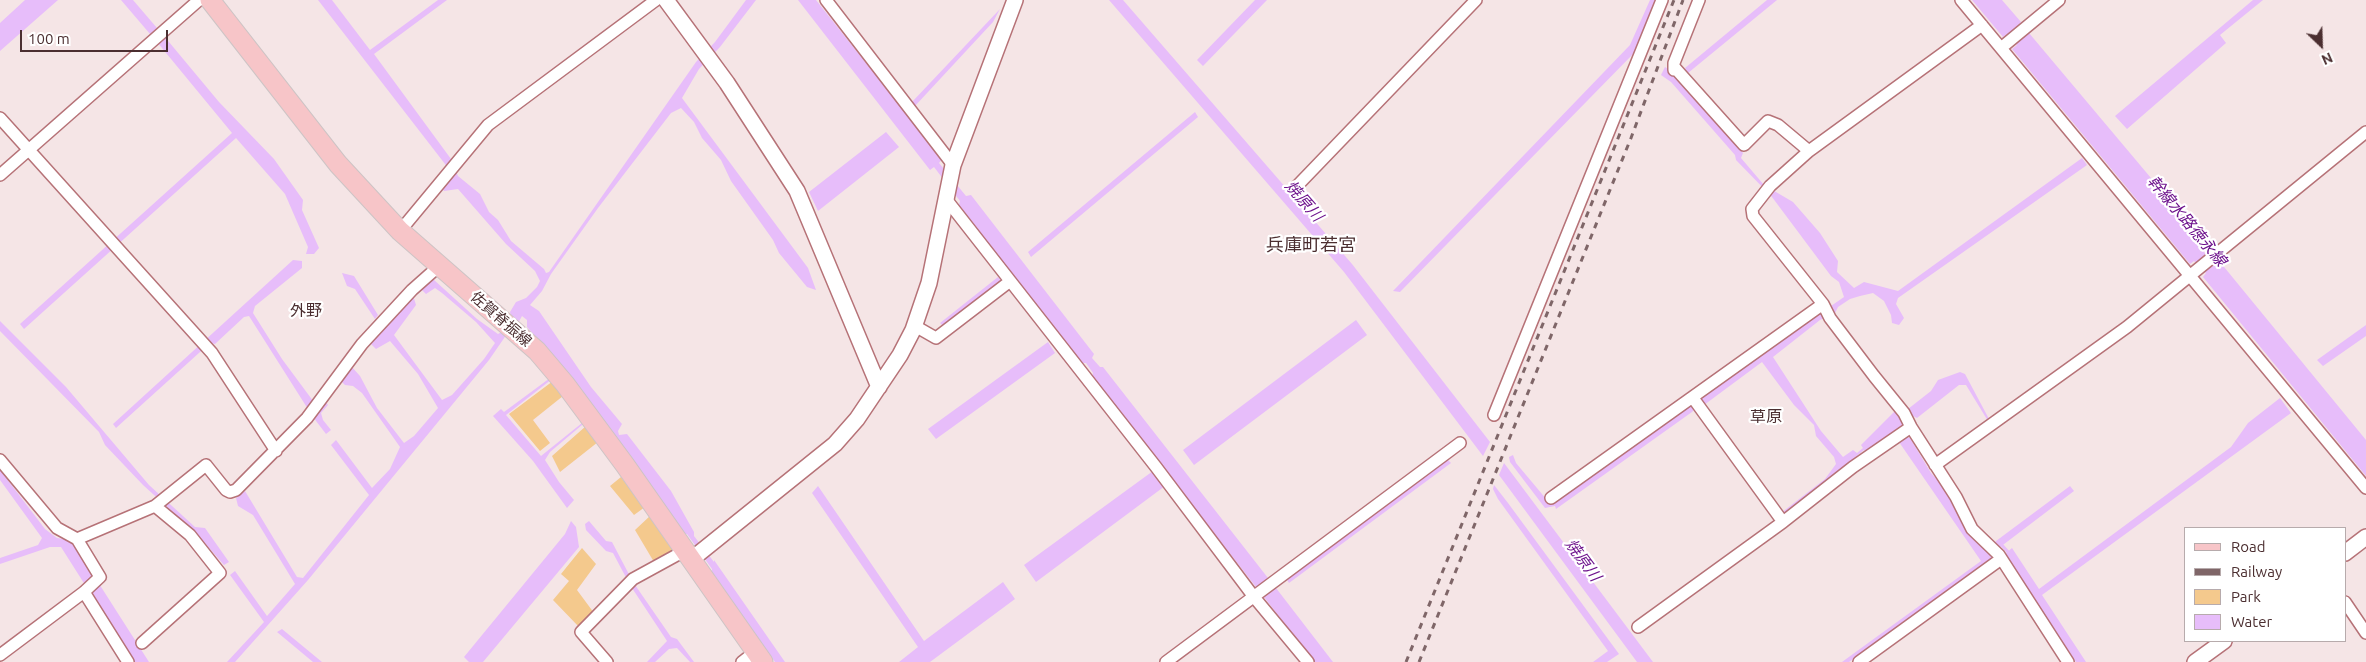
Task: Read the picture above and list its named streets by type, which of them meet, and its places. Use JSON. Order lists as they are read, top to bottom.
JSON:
{
  "streets": {
    "main road": ["佐賀脊振線"]
  },
  "districts": ["兵庫町若宮", "外野", "草原"],
  "water": ["焼原川", "幹線水路徳永線"],
  "legend": [
    "Road",
    "Railway",
    "Park",
    "Water"
  ],
  "scale_bar": "100 m",
  "north": "bottom right"
}
